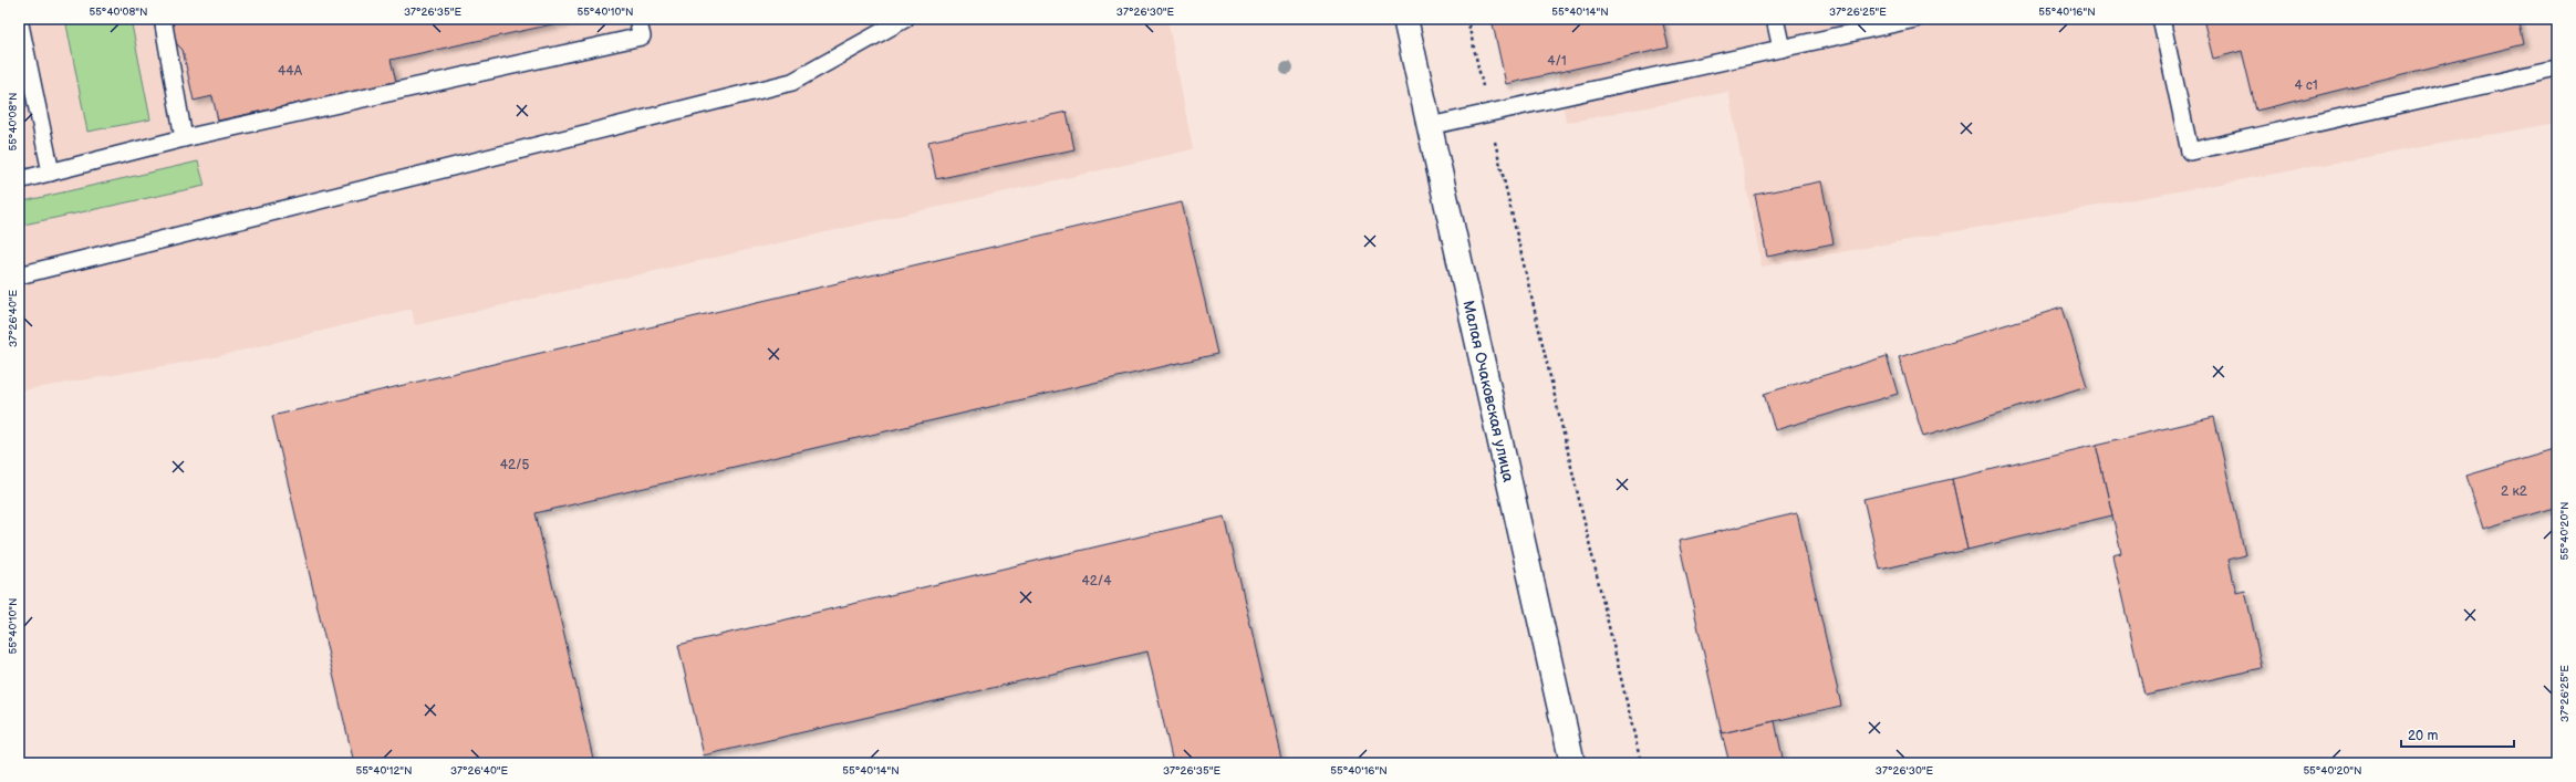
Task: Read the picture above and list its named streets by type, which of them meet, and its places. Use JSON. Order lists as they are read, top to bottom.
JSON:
{
  "streets": {
    "street": ["Малая Очаковская улица"]
  },
  "house_numbers": [
    "4/1",
    "44А",
    "4 с1",
    "42/5",
    "2 к2",
    "42/4"
  ],
  "scale_bar": "20 m",
  "coordinates": [
    "55°40'08\"N",
    "37°26'35\"E",
    "55°40'10\"N",
    "37°26'30\"E",
    "55°40'14\"N",
    "37°26'25\"E",
    "55°40'16\"N",
    "37°26'40\"E",
    "55°40'20\"N",
    "55°40'12\"N"
  ]
}
